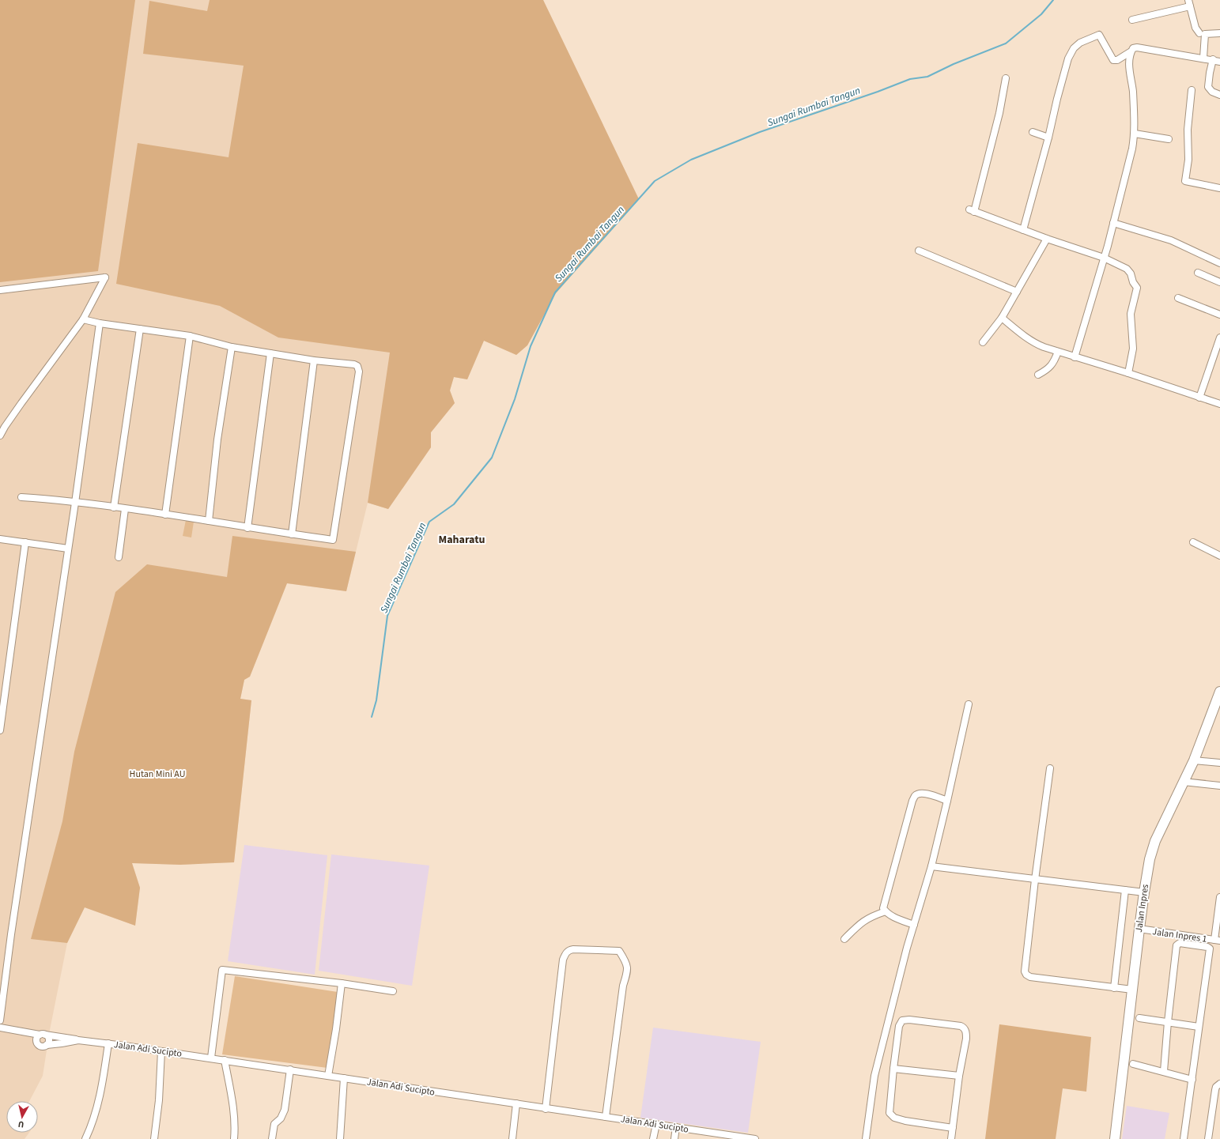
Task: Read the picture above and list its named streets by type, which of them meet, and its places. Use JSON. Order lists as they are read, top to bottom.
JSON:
{
  "streets": {
    "main road": ["Jalan Inpres"],
    "street": ["Jalan Inpres 1", "Jalan Adi Sucipto"]
  },
  "crossings": [
    ["Jalan Inpres", "Jalan Inpres 1"]
  ],
  "districts": ["Maharatu"],
  "water": ["Sungai Rumbai Tangun"],
  "parks": ["Hutan Mini AU"],
  "north": "bottom"
}
